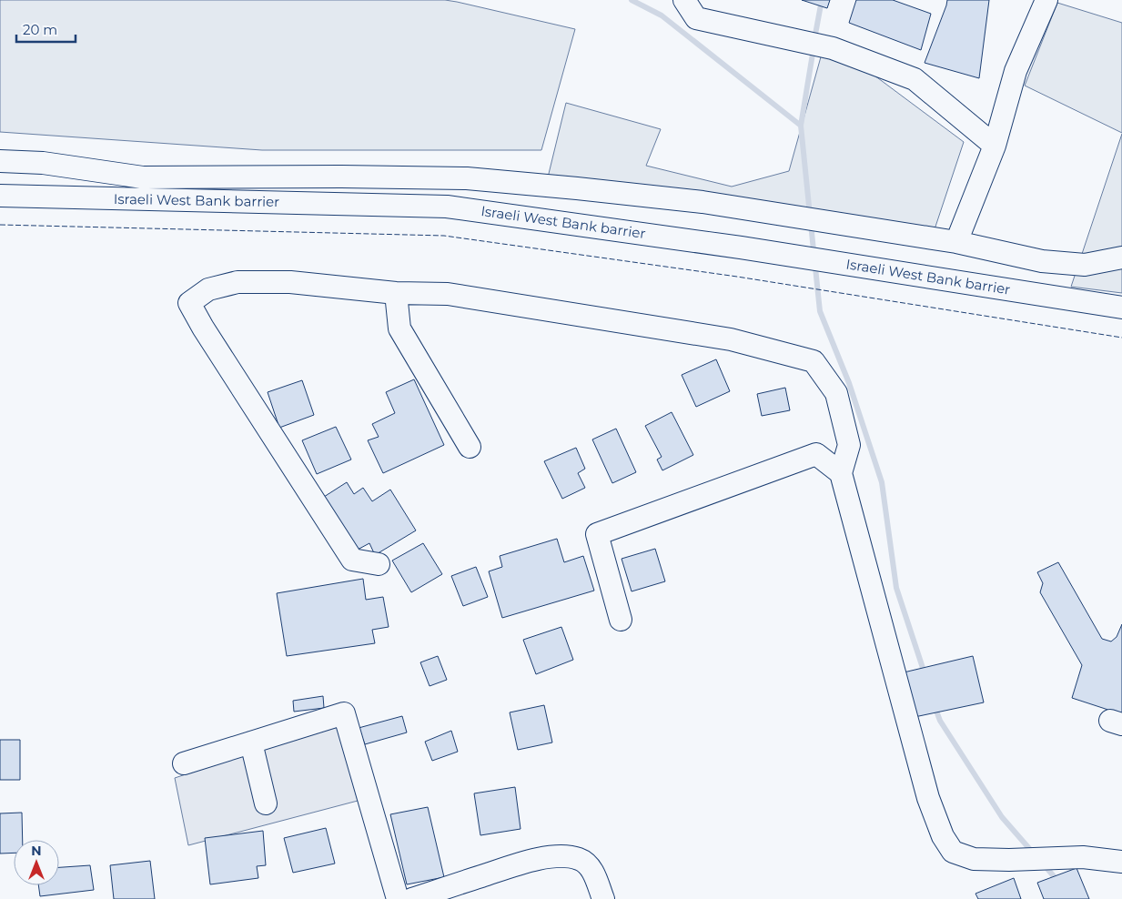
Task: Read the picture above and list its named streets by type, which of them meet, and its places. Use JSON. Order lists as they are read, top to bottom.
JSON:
{
  "streets": {
    "street": ["Israeli West Bank barrier"]
  },
  "scale_bar": "20 m",
  "north": "top"
}
